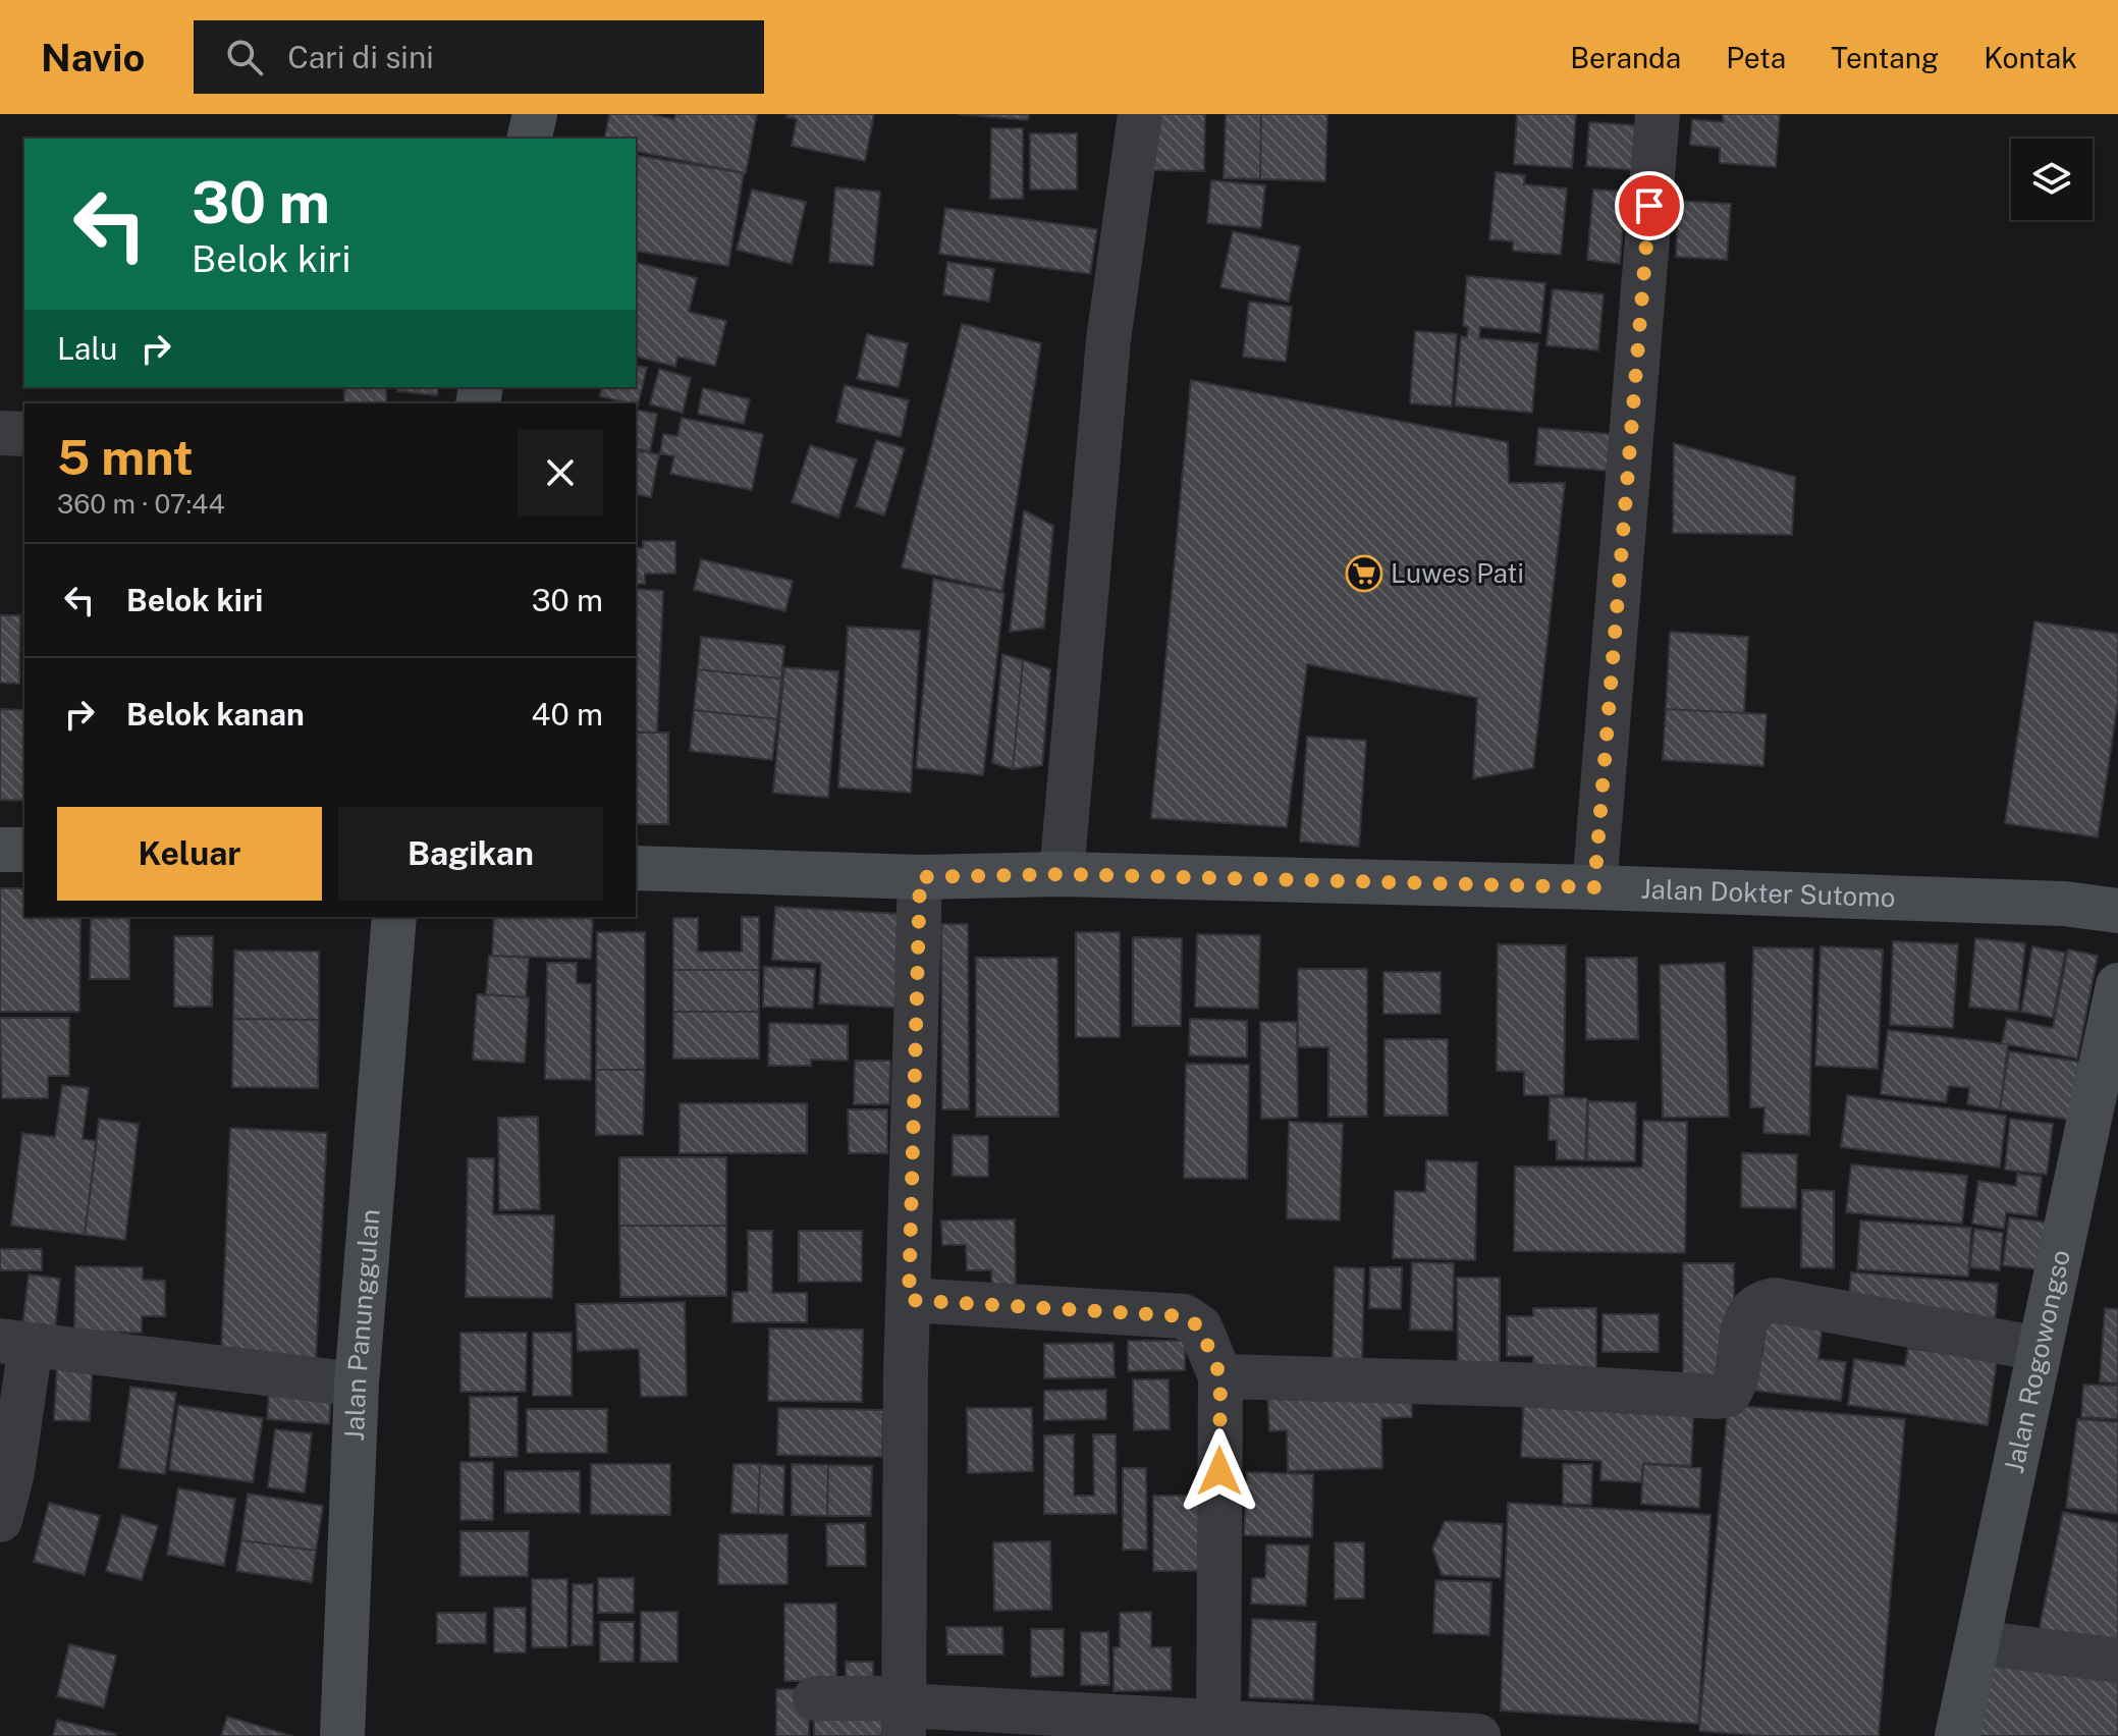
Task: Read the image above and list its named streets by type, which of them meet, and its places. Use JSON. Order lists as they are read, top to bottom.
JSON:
{
  "streets": {
    "main road": ["Jalan Dokter Sutomo", "Jalan Panunggulan", "Jalan Rogowongso"]
  },
  "places": {
    "supermarket": ["Luwes Pati"]
  },
  "page": {
    "header": "Navio",
    "search": "Cari di sini",
    "nav": [
      "Beranda",
      "Peta",
      "Tentang",
      "Kontak"
    ],
    "turn": ["30 m", "Belok kiri"],
    "then": "Lalu",
    "heading": ["5 mnt", "360 m · 07:44"],
    "list": [
      {
        "name": "Belok kiri",
        "value": "30 m"
      },
      {
        "name": "Belok kanan",
        "value": "40 m"
      }
    ],
    "buttons": ["Keluar", "Bagikan"]
  }
}
